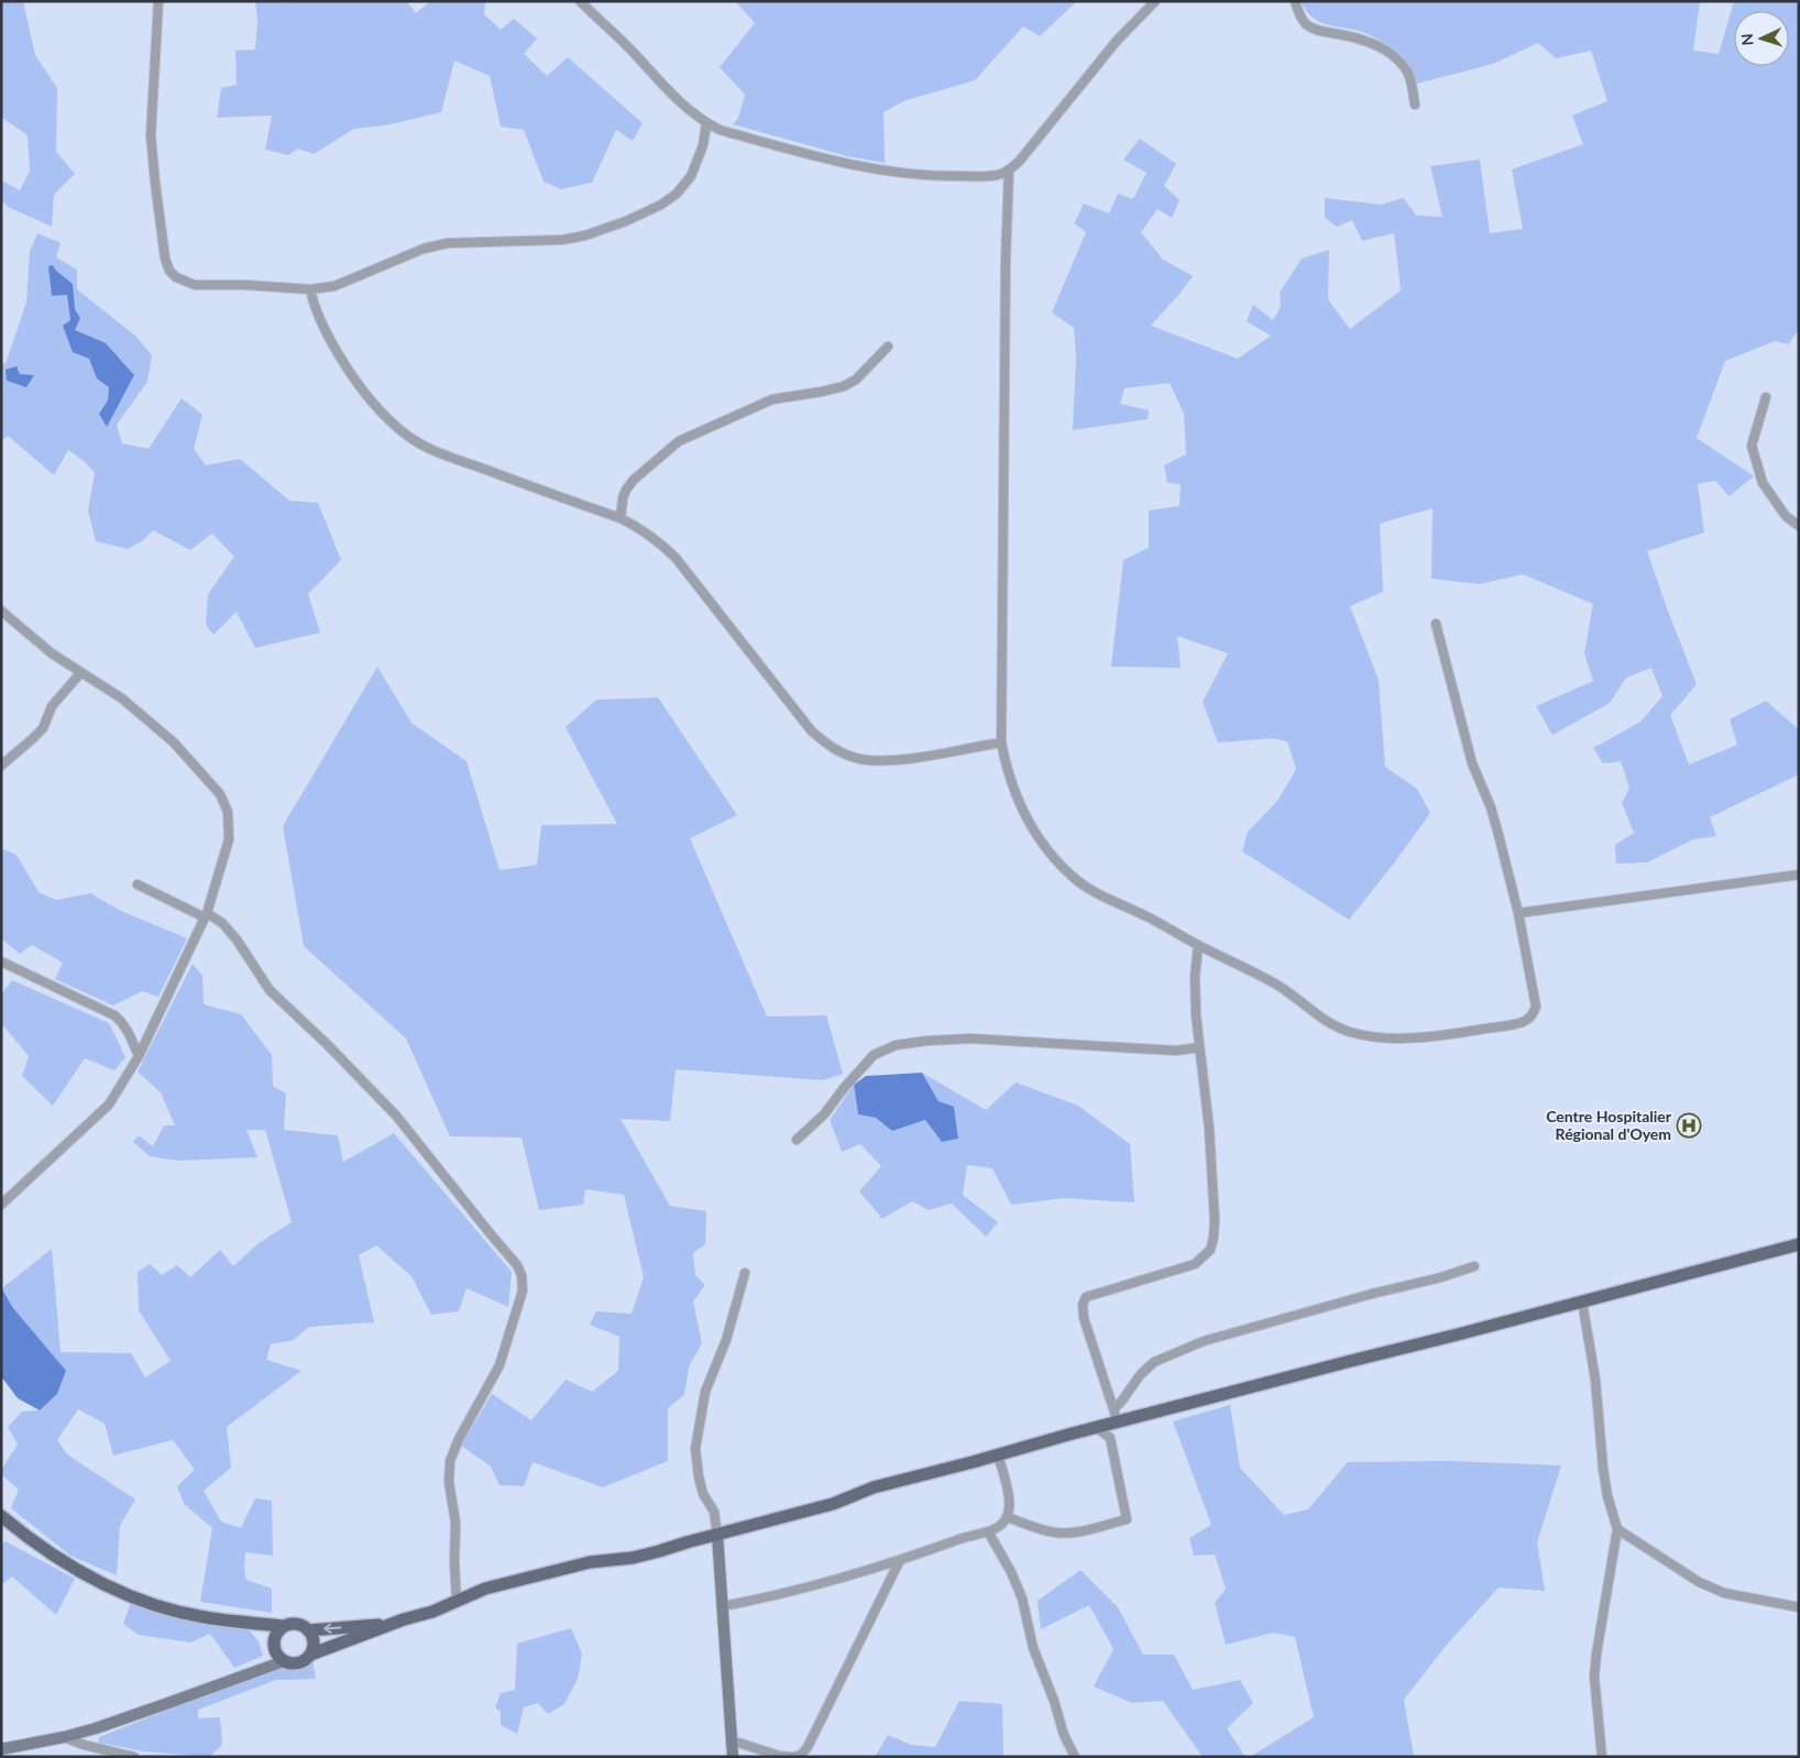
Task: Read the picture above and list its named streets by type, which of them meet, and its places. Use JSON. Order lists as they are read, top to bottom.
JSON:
{
  "places": {
    "hospital": ["Centre Hospitalier Régional d'Oyem"]
  },
  "north": "left"
}
